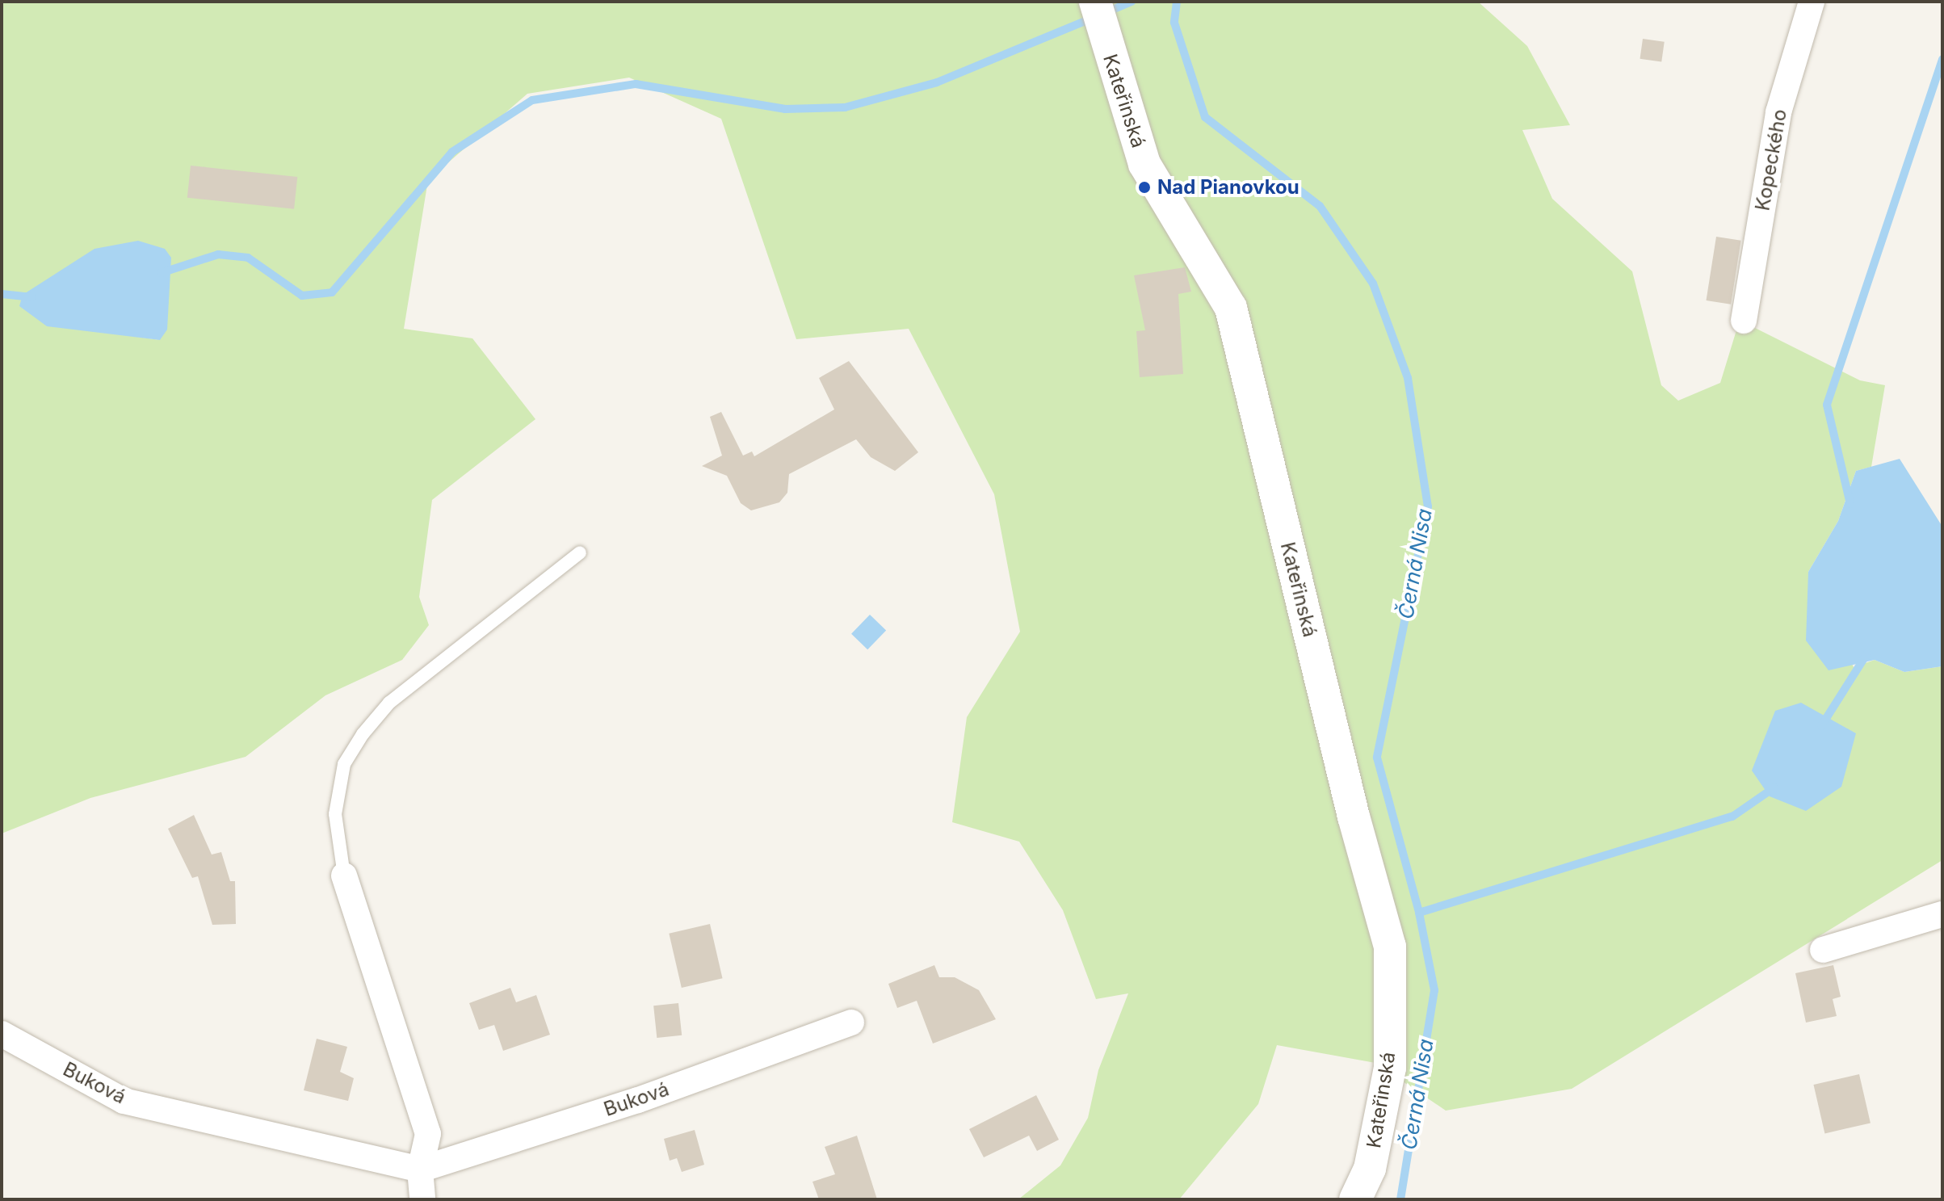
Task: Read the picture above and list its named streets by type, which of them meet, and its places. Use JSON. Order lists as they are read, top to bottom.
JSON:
{
  "streets": {
    "street": ["Kateřinská", "Kopeckého", "Buková"]
  },
  "water": ["Černá Nisa"],
  "places": ["Nad Pianovkou"]
}
